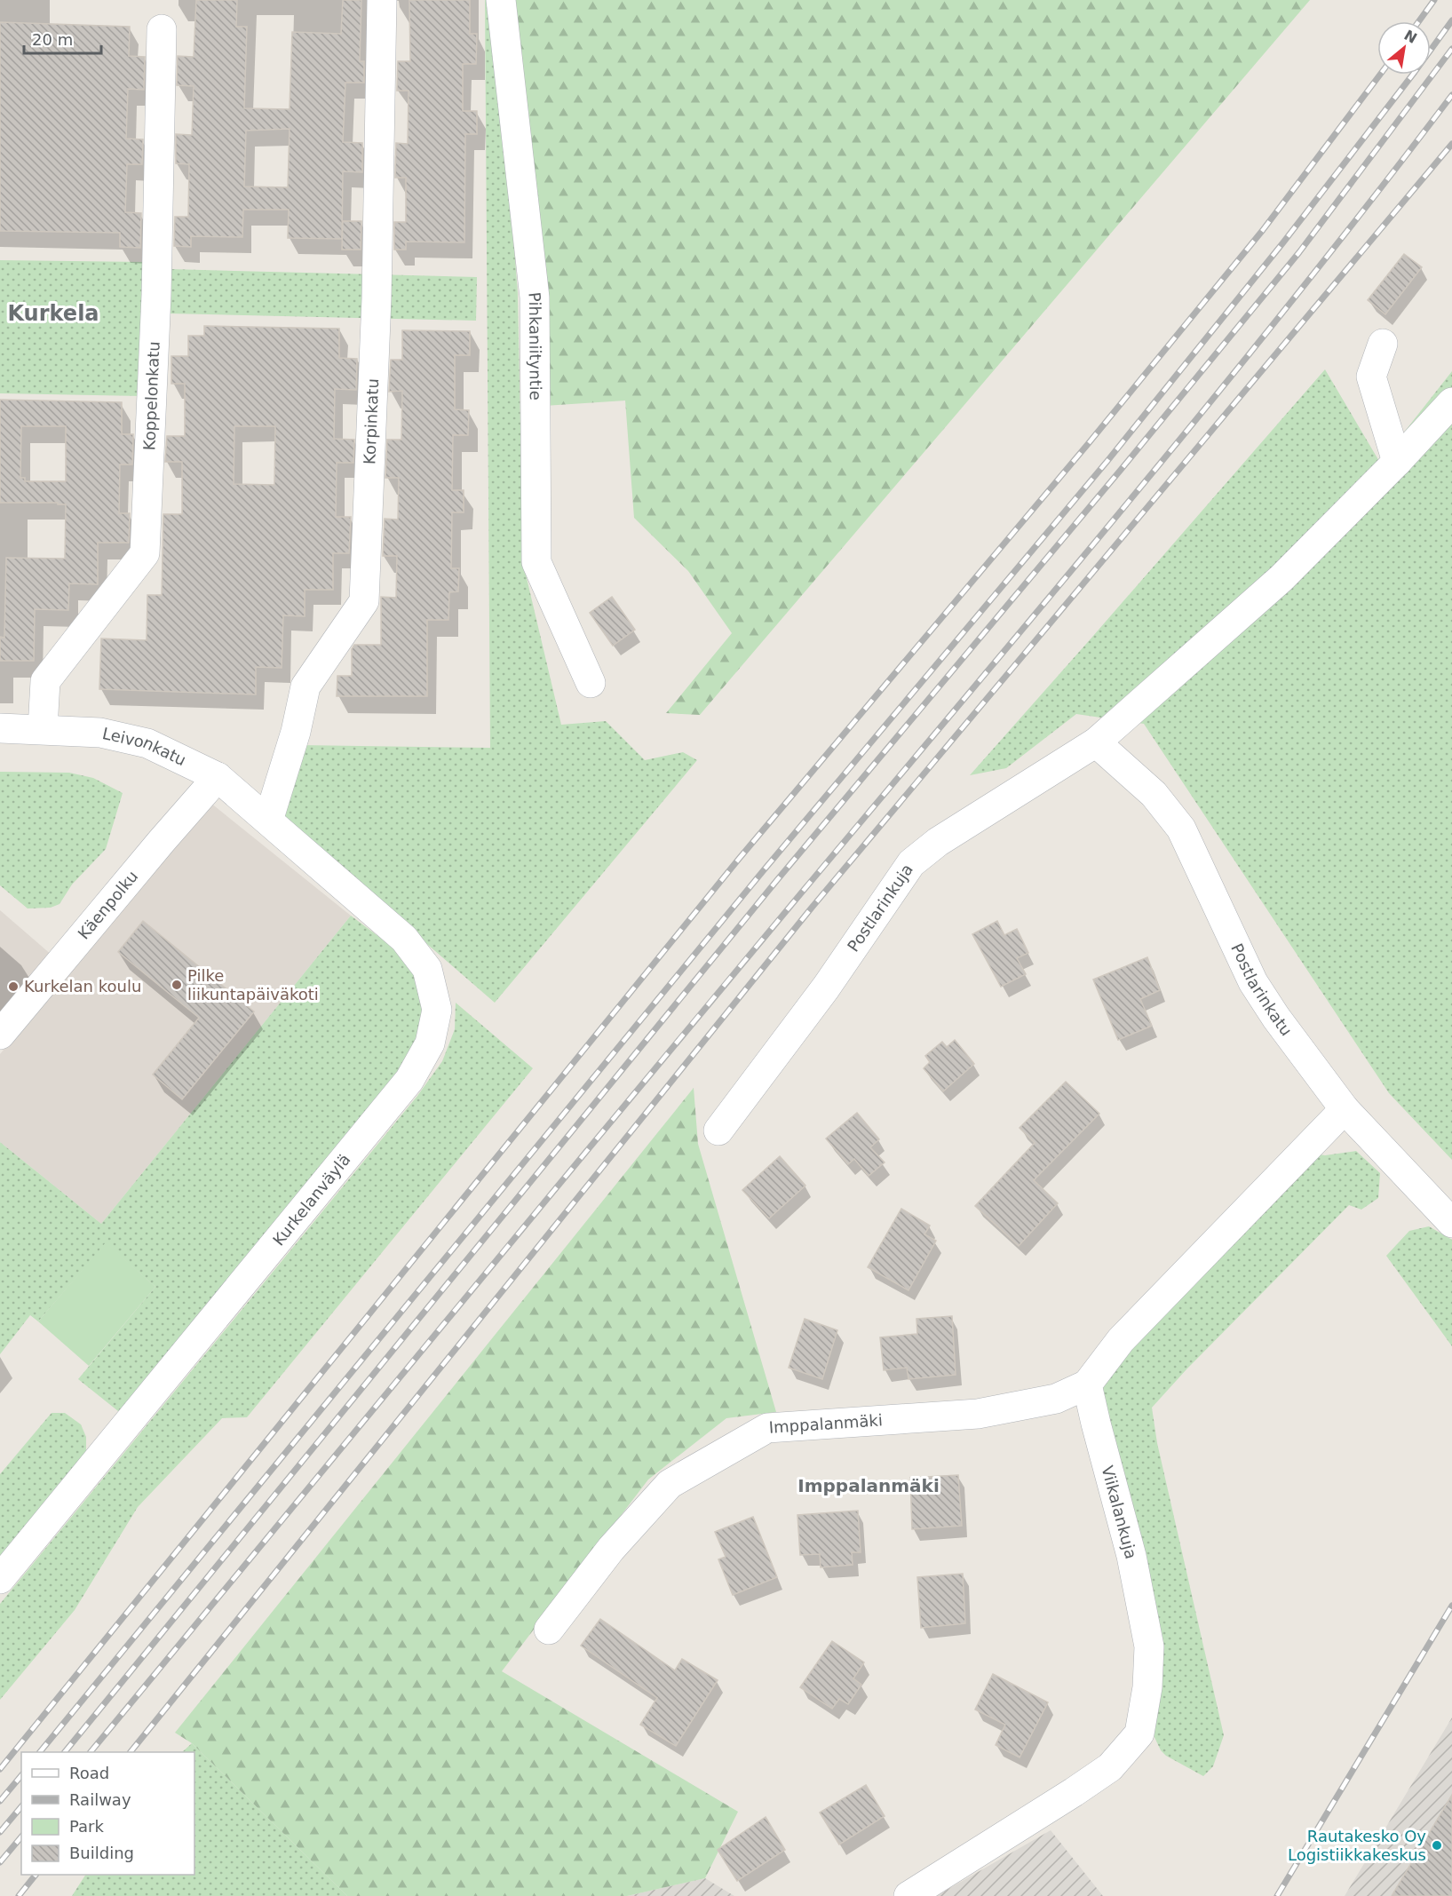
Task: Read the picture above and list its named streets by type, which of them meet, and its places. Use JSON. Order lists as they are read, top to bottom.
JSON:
{
  "streets": {
    "street": [
      "Pihkaniityntie",
      "Koppelonkatu",
      "Korpinkatu",
      "Leivonkatu",
      "Käenpolku",
      "Postlarinkuja",
      "Postlarinkatu",
      "Kurkelanväylä",
      "Imppalanmäki",
      "Viikalankuja"
    ]
  },
  "crossings": [
    ["Koppelonkatu", "Leivonkatu"],
    ["Korpinkatu", "Leivonkatu"],
    ["Korpinkatu", "Kurkelanväylä"],
    ["Leivonkatu", "Käenpolku"],
    ["Leivonkatu", "Kurkelanväylä"],
    ["Postlarinkuja", "Postlarinkatu"],
    ["Imppalanmäki", "Viikalankuja"]
  ],
  "districts": ["Kurkela", "Imppalanmäki"],
  "places": ["Pilke liikuntapäiväkoti", "Kurkelan koulu", "Rautakesko Oy Logistiikkakeskus"],
  "legend": [
    "Road",
    "Railway",
    "Park",
    "Building"
  ],
  "scale_bar": "20 m",
  "north": "top right"
}
